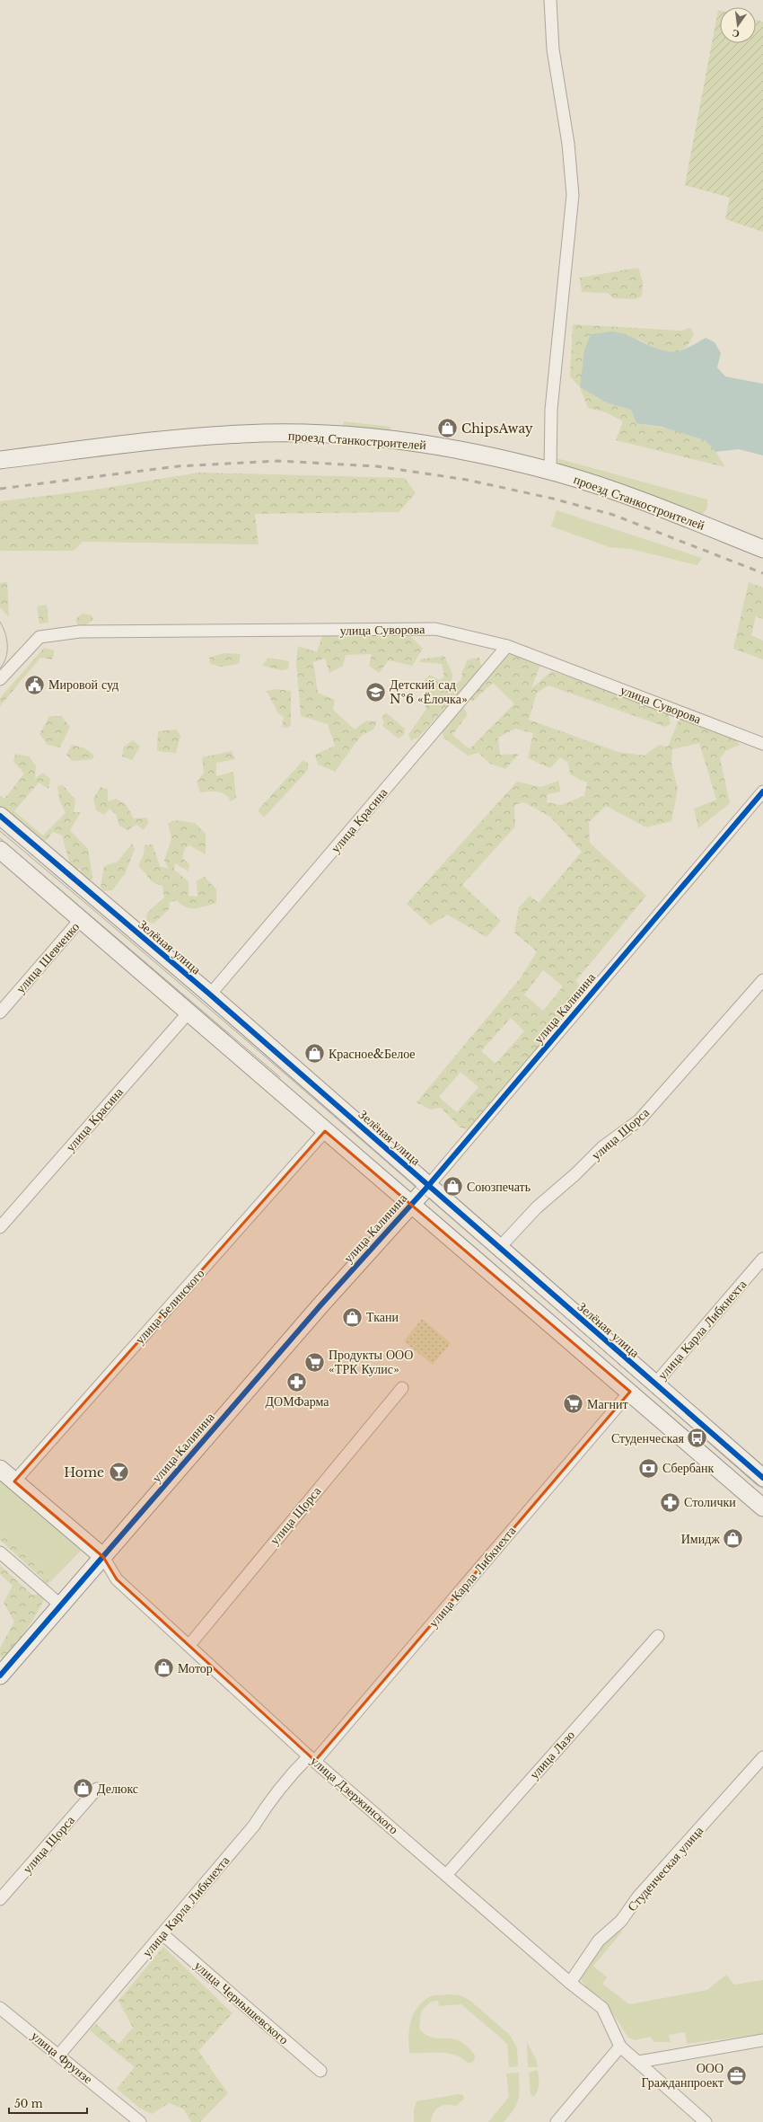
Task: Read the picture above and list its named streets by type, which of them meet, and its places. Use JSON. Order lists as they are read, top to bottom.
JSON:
{
  "streets": {
    "street": [
      "проезд Станкостроителей",
      "улица Суворова",
      "улица Красина",
      "Зелёная улица",
      "улица Шевченко",
      "улица Калинина",
      "улица Щорса",
      "улица Белинского",
      "улица Карла Либкнехта",
      "улица Лазо",
      "улица Дзержинского",
      "Студенческая улица",
      "улица Чернышевского",
      "улица Фрунзе"
    ]
  },
  "crossings": [
    ["улица Суворова", "улица Красина"],
    ["улица Красина", "Зелёная улица"],
    ["Зелёная улица", "улица Калинина"],
    ["Зелёная улица", "улица Щорса"],
    ["Зелёная улица", "улица Карла Либкнехта"],
    ["улица Калинина", "улица Дзержинского"],
    ["улица Щорса", "улица Дзержинского"],
    ["улица Белинского", "улица Дзержинского"],
    ["улица Карла Либкнехта", "улица Дзержинского"],
    ["улица Карла Либкнехта", "улица Чернышевского"],
    ["улица Карла Либкнехта", "улица Фрунзе"],
    ["улица Лазо", "улица Дзержинского"],
    ["улица Дзержинского", "Студенческая улица"]
  ],
  "places": {
    "shop": [
      "ChipsAway",
      "Красное&Белое",
      "Союзпечать",
      "Ткани",
      "Имидж",
      "Мотор",
      "Делюкс"
    ],
    "public building": ["Мировой суд"],
    "school or university": ["Детский сад №6 «Ёлочка»"],
    "supermarket": ["Продукты ООО «ТРК Кулис»", "Магнит"],
    "pharmacy": ["ДОМФарма", "Столички"],
    "bus stop": ["Студенческая"],
    "bank": ["Сбербанк"],
    "bar": ["Home"],
    "office": ["ООО Гражданпроект"]
  },
  "scale_bar": "50 m",
  "north": "bottom"
}
